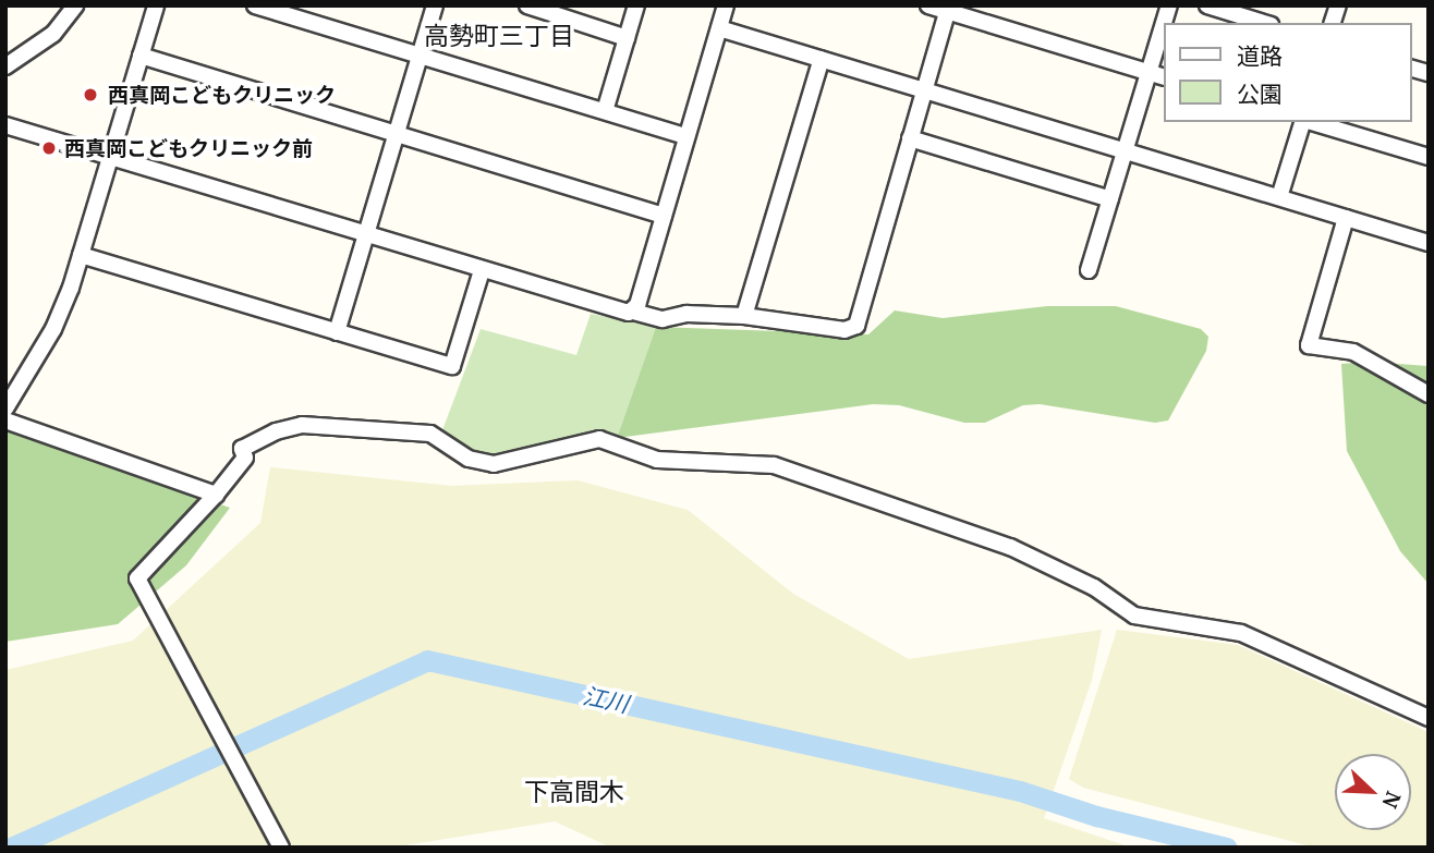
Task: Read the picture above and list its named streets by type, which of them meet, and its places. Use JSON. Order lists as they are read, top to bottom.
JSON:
{
  "districts": ["高勢町三丁目", "下高間木"],
  "water": ["江川"],
  "places": ["西真岡こどもクリニック", "西真岡こどもクリニック前"],
  "legend": ["道路", "公園"],
  "north": "bottom right"
}
